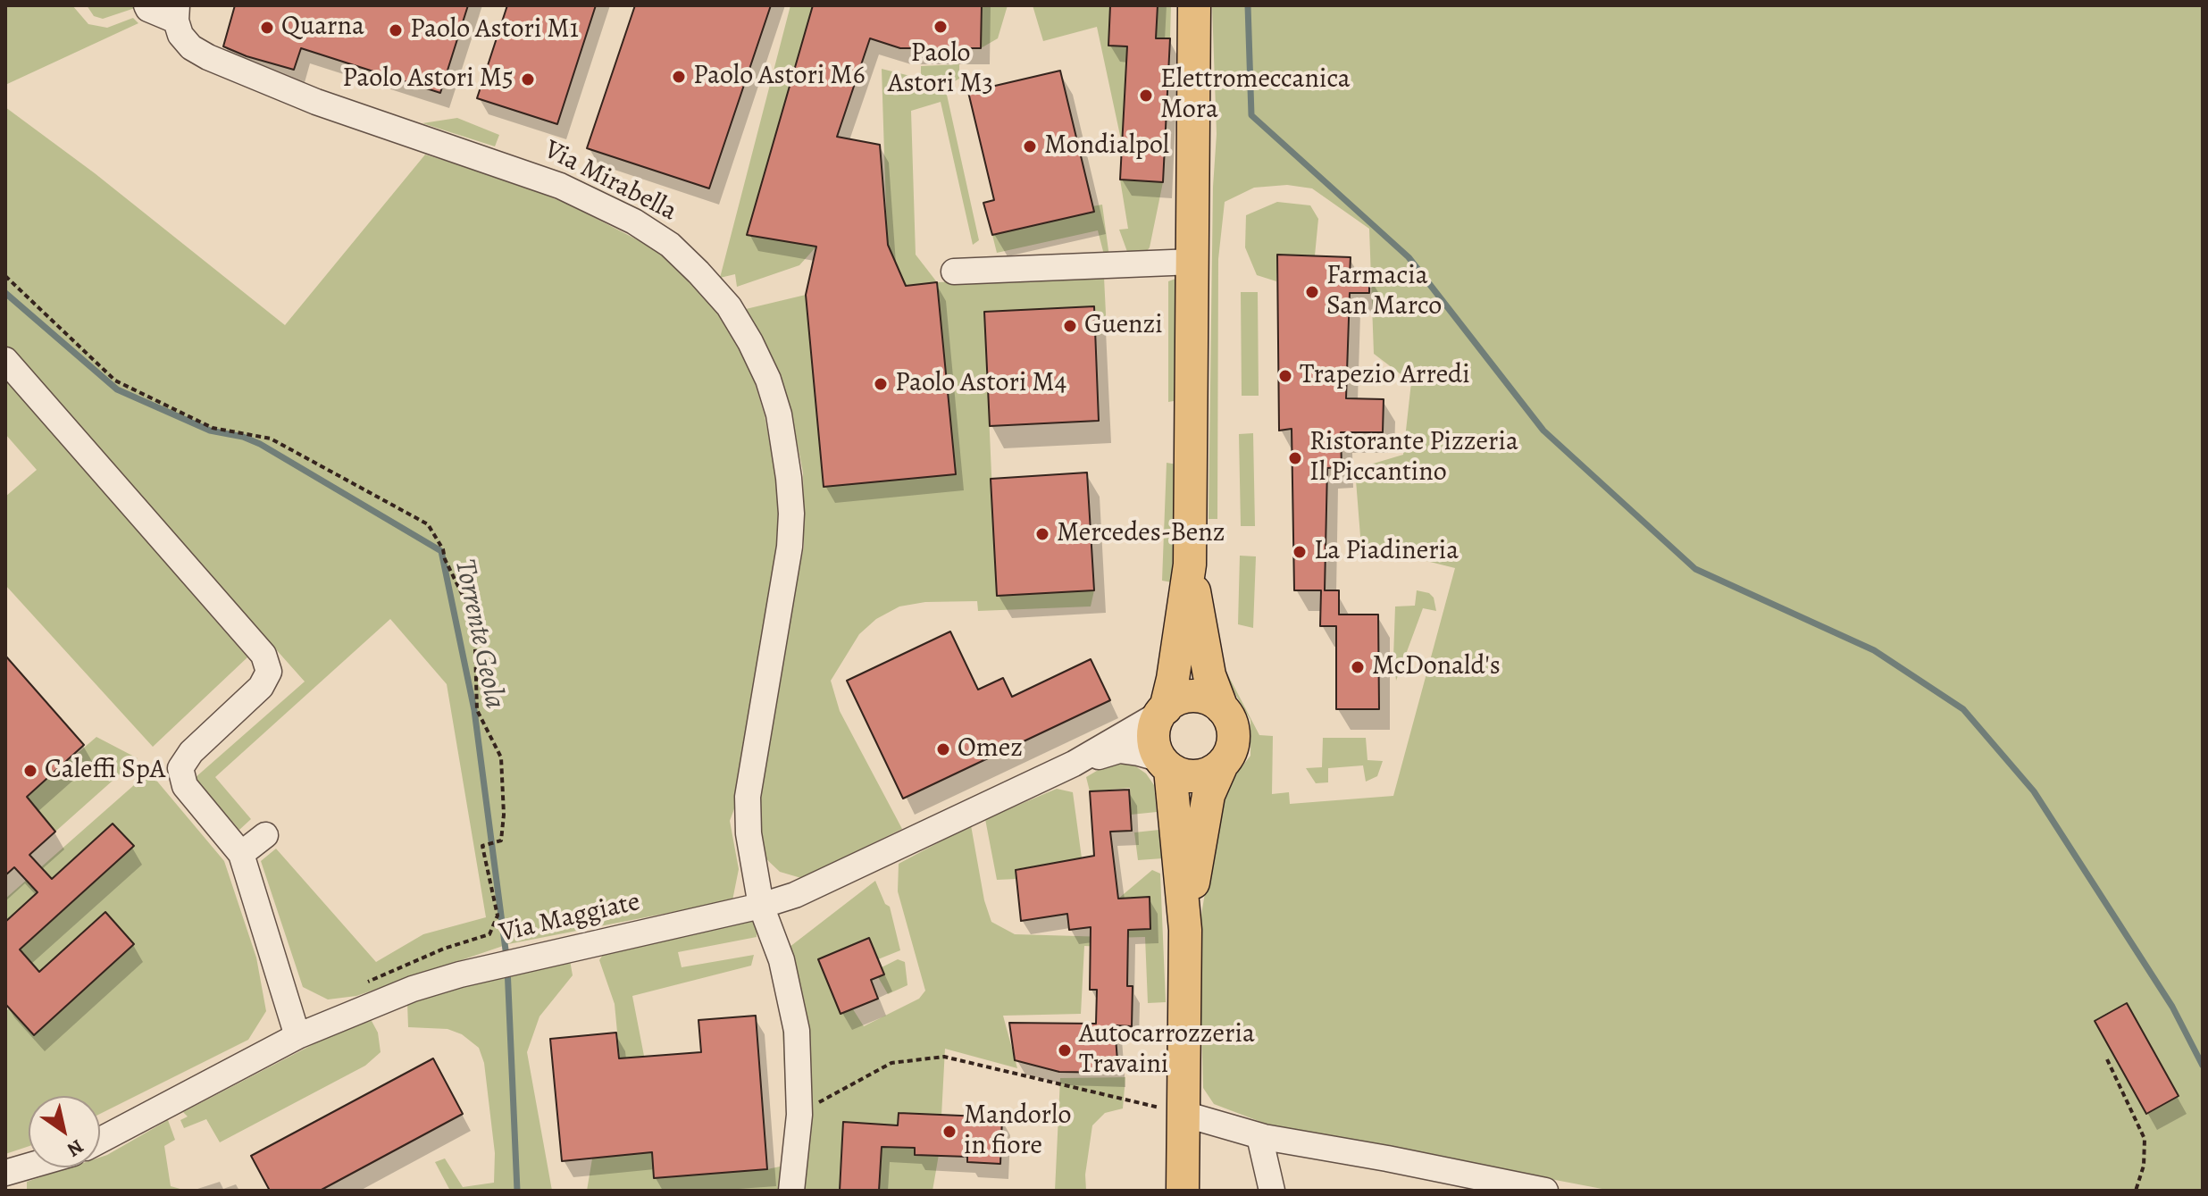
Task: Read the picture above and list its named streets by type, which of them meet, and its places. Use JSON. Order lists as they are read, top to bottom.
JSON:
{
  "streets": {
    "street": ["Via Mirabella", "Via Maggiate"]
  },
  "crossings": [
    ["Via Mirabella", "Via Maggiate"]
  ],
  "water": ["Torrente Geola"],
  "places": [
    "Paolo Astori M3",
    "Quarna",
    "Paolo Astori M1",
    "Paolo Astori M6",
    "Paolo Astori M5",
    "Elettromeccanica Mora",
    "Mondialpol",
    "Farmacia San Marco",
    "Guenzi",
    "Trapezio Arredi",
    "Paolo Astori M4",
    "Ristorante Pizzeria Il Piccantino",
    "Mercedes-Benz",
    "La Piadineria",
    "McDonald's",
    "Omez",
    "Caleffi SpA",
    "Autocarrozzeria Travaini",
    "Mandorlo in fiore"
  ],
  "north": "bottom right"
}
